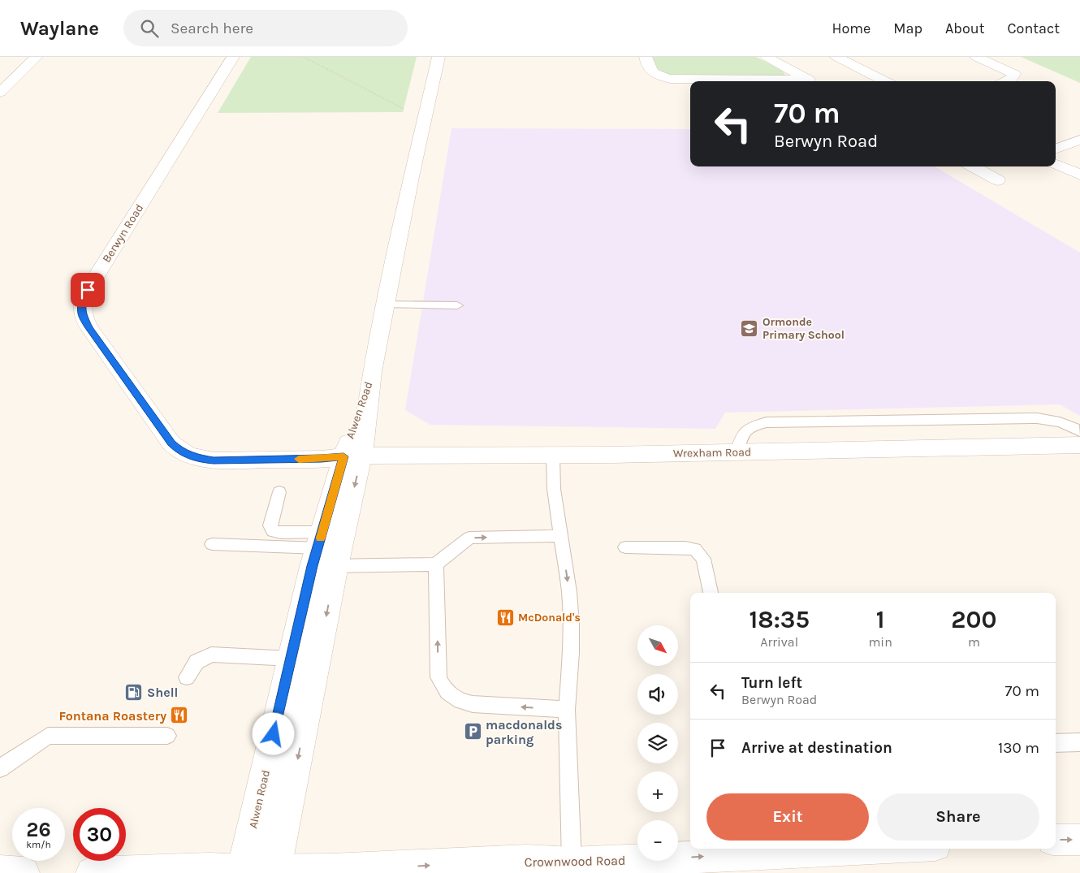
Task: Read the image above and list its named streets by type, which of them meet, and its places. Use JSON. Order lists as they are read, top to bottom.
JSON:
{
  "streets": {
    "street": [
      "Berwyn Road",
      "Alwen Road",
      "Wrexham Road",
      "Crownwood Road"
    ]
  },
  "crossings": [
    ["Berwyn Road", "Alwen Road"],
    ["Berwyn Road", "Wrexham Road"],
    ["Alwen Road", "Wrexham Road"],
    ["Alwen Road", "Crownwood Road"]
  ],
  "one_way": ["Crownwood Road"],
  "places": {
    "school or university": ["Ormonde Primary School"],
    "restaurant": ["McDonald's", "Fontana Roastery"],
    "fuel station": ["Shell"],
    "parking": ["macdonalds parking"]
  },
  "north": "bottom right",
  "page": {
    "header": "Waylane",
    "search": "Search here",
    "nav": [
      "Home",
      "Map",
      "About",
      "Contact"
    ],
    "turn": ["70 m", "Berwyn Road"],
    "eta": [
      "18:35",
      "Arrival",
      "1",
      "min",
      "200",
      "m"
    ],
    "map_buttons": ["+", "−"],
    "list": [
      {
        "name": "Turn left",
        "note": "Berwyn Road",
        "value": "70 m"
      },
      {
        "name": "Arrive at destination",
        "value": "130 m"
      }
    ],
    "buttons": ["Exit", "Share"],
    "speed": "26 km/h",
    "limit": "30"
  }
}
